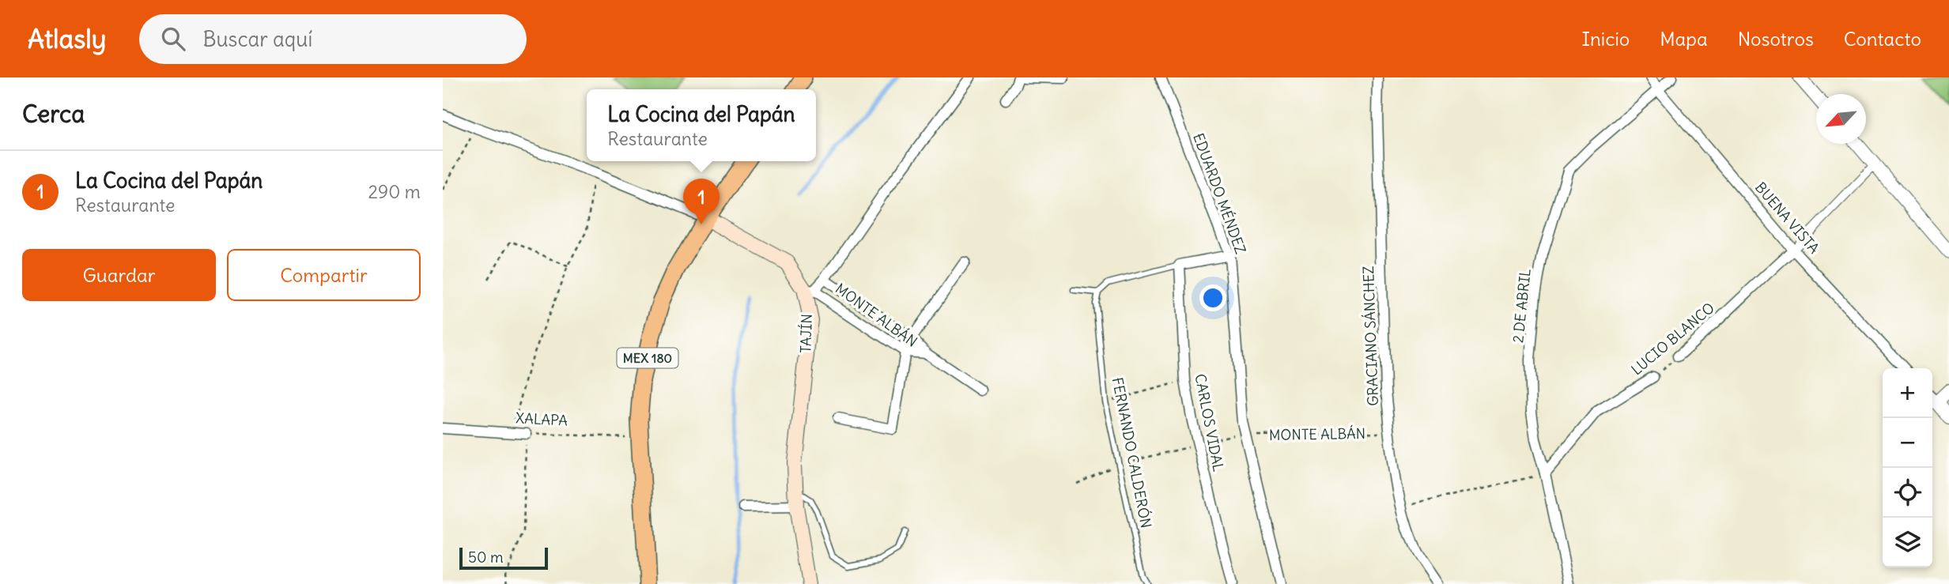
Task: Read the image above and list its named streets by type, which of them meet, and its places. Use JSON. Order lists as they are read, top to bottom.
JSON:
{
  "streets": {
    "main road": ["MONTE ALBÁN", "TAJÍN", "MEX 180"],
    "street": [
      "EDUARDO MÉNDEZ",
      "BUENA VISTA",
      "2 DE ABRIL",
      "GRACIANO SÁNCHEZ",
      "LUCIO BLANCO",
      "XALAPA",
      "CARLOS VIDAL"
    ],
    "lane": ["FERNANDO CALDERÓN"]
  },
  "crossings": [
    ["EDUARDO MÉNDEZ", "MONTE ALBÁN"],
    ["BUENA VISTA", "2 DE ABRIL"],
    ["BUENA VISTA", "LUCIO BLANCO"],
    ["2 DE ABRIL", "LUCIO BLANCO"],
    ["MONTE ALBÁN", "TAJÍN"],
    ["MONTE ALBÁN", "GRACIANO SÁNCHEZ"],
    ["MONTE ALBÁN", "MEX 180"],
    ["MONTE ALBÁN", "CARLOS VIDAL"],
    ["MONTE ALBÁN", "FERNANDO CALDERÓN"],
    ["MEX 180", "XALAPA"]
  ],
  "scale_bar": "50 m",
  "north": "bottom left",
  "page": {
    "header": "Atlasly",
    "search": "Buscar aquí",
    "nav": [
      "Inicio",
      "Mapa",
      "Nosotros",
      "Contacto"
    ],
    "heading": "Cerca",
    "popup": ["La Cocina del Papán", "Restaurante"],
    "list": [
      {
        "mark": "1",
        "name": "La Cocina del Papán",
        "note": "Restaurante",
        "value": "290 m"
      }
    ],
    "pins": "1",
    "buttons": ["Guardar", "Compartir"],
    "map_buttons": ["+", "−"],
    "scale": "50 m"
  }
}
